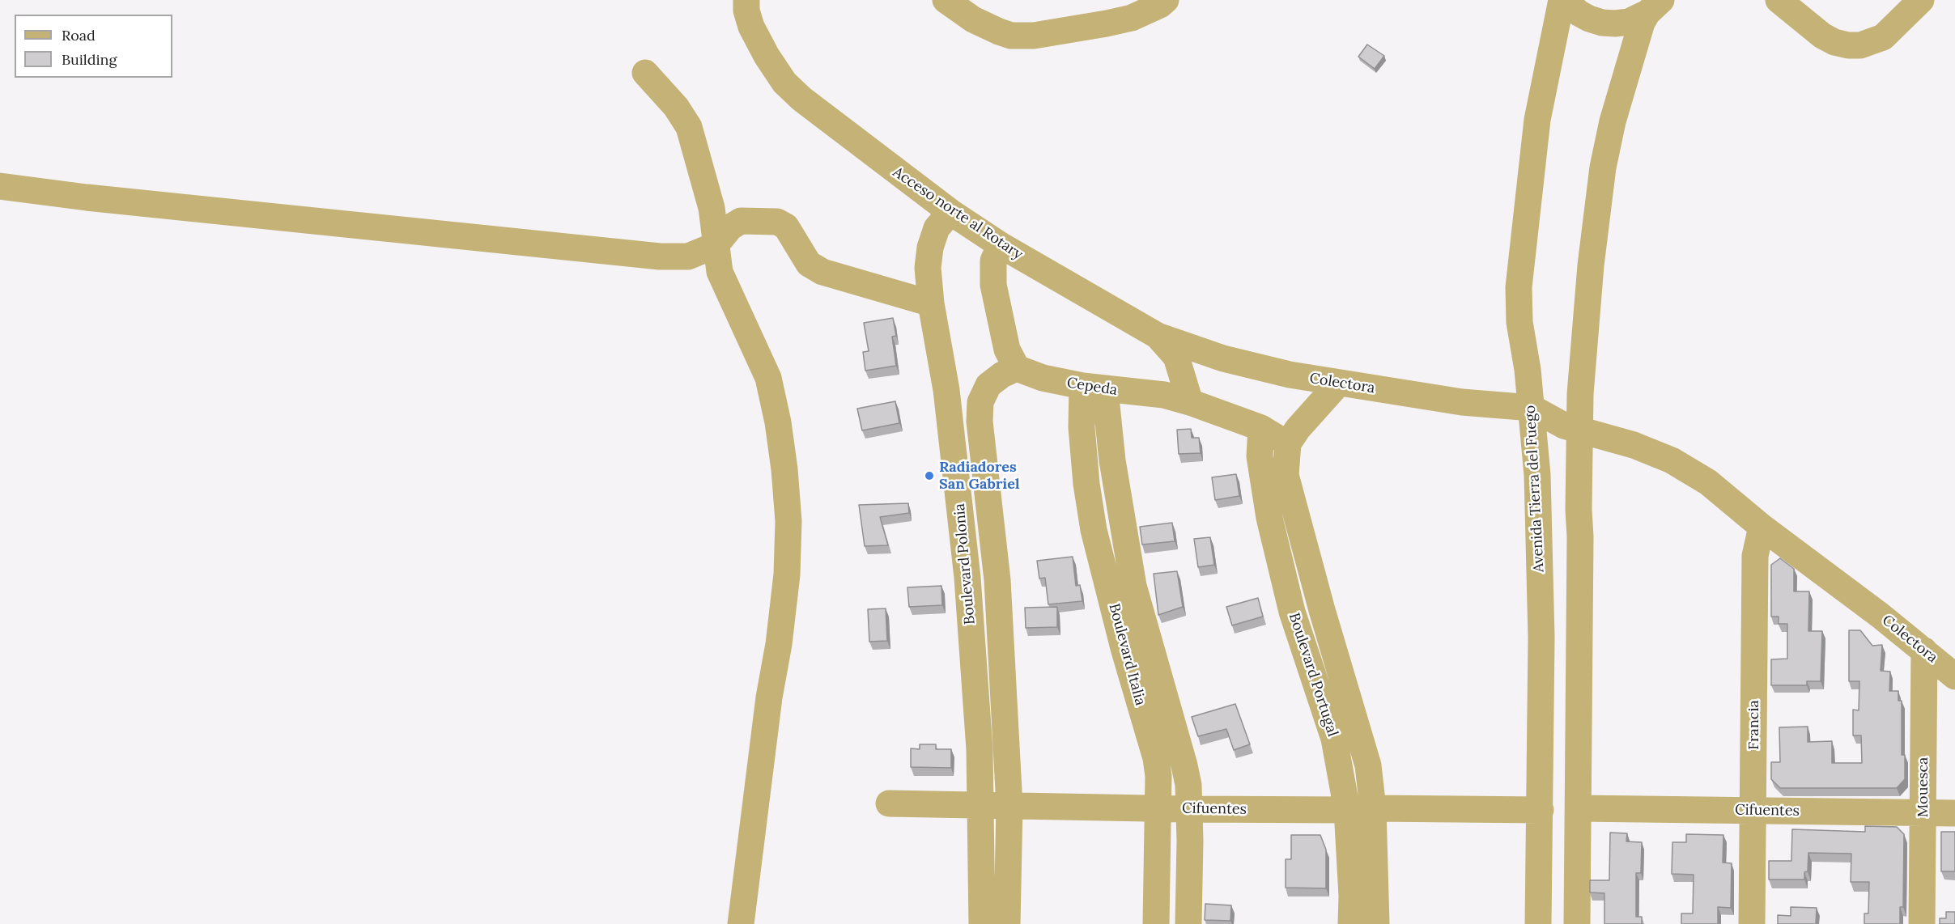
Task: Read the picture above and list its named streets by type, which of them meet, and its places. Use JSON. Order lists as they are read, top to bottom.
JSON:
{
  "streets": {
    "street": [
      "Acceso norte al Rotary",
      "Colectora",
      "Cepeda",
      "Avenida Tierra del Fuego",
      "Boulevard Polonia",
      "Boulevard Italia",
      "Boulevard Portugal",
      "Francia",
      "Mouesca",
      "Cifuentes"
    ]
  },
  "crossings": [
    ["Acceso norte al Rotary", "Colectora"],
    ["Acceso norte al Rotary", "Cepeda"],
    ["Acceso norte al Rotary", "Boulevard Polonia"],
    ["Colectora", "Avenida Tierra del Fuego"],
    ["Colectora", "Francia"],
    ["Colectora", "Mouesca"],
    ["Cepeda", "Boulevard Polonia"],
    ["Cepeda", "Boulevard Italia"],
    ["Cepeda", "Boulevard Portugal"],
    ["Avenida Tierra del Fuego", "Cifuentes"],
    ["Boulevard Polonia", "Cifuentes"],
    ["Boulevard Italia", "Cifuentes"],
    ["Boulevard Portugal", "Cifuentes"],
    ["Francia", "Cifuentes"],
    ["Mouesca", "Cifuentes"]
  ],
  "places": ["Radiadores San Gabriel"],
  "legend": ["Road", "Building"]
}
